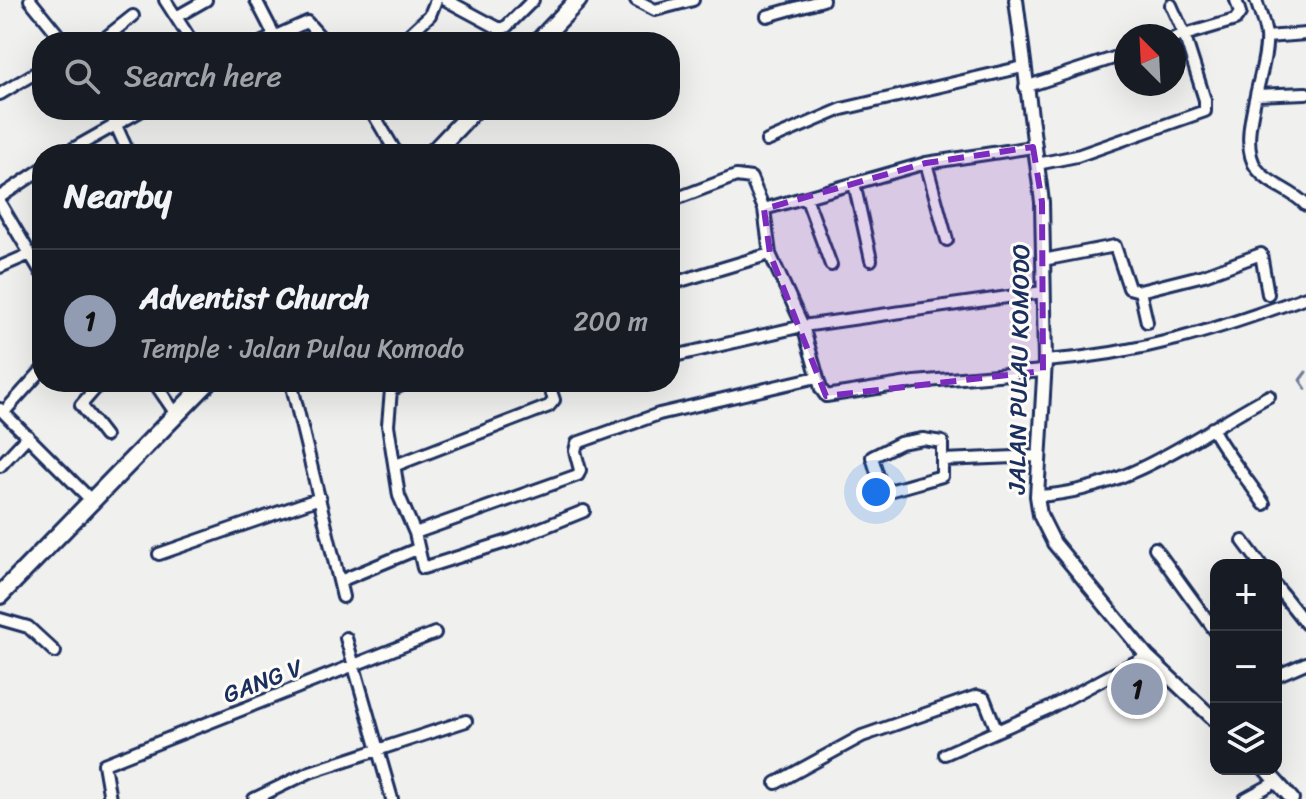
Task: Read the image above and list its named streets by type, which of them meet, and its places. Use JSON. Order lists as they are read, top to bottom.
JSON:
{
  "streets": {
    "street": ["JALAN PULAU KOMODO", "GANG V"]
  },
  "north": "top left",
  "page": {
    "search": "Search here",
    "heading": "Nearby",
    "list": [
      {
        "mark": "1",
        "name": "Adventist Church",
        "note": "Temple · Jalan Pulau Komodo",
        "value": "200 m"
      }
    ],
    "map_buttons": ["+", "−"],
    "pins": "1"
  }
}
